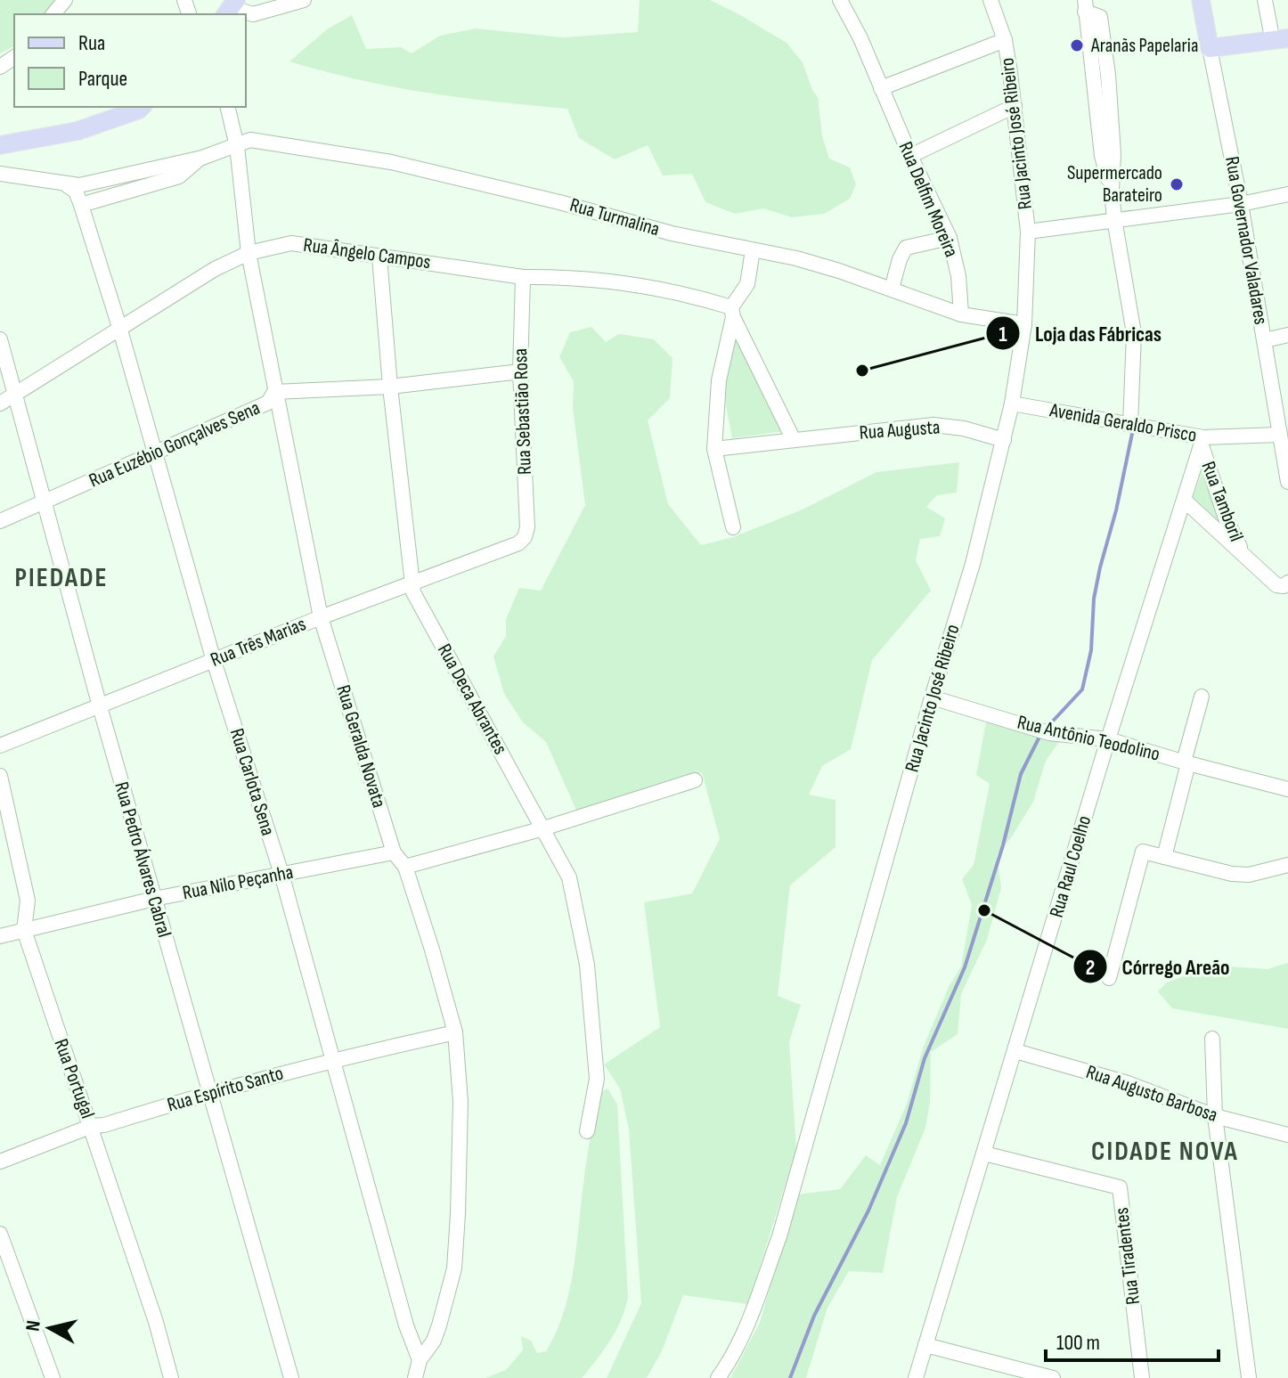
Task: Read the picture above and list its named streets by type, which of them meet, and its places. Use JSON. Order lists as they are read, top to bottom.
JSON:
{
  "streets": {
    "main road": ["Rua Governador Valadares"],
    "street": [
      "Rua Jacinto José Ribeiro",
      "Rua Delfim Moreira",
      "Rua Turmalina",
      "Rua Ângelo Campos",
      "Rua Sebastião Rosa",
      "Avenida Geraldo Prisco",
      "Rua Augusta",
      "Rua Euzébio Gonçalves Sena",
      "Rua Tamboril",
      "Rua Três Marias",
      "Rua Deca Abrantes",
      "Rua Antônio Teodolino",
      "Rua Geralda Novata",
      "Rua Carlota Sena",
      "Rua Pedro Álvares Cabral",
      "Rua Raul Coelho",
      "Rua Nilo Peçanha",
      "Rua Portugal",
      "Rua Espírito Santo",
      "Rua Augusto Barbosa",
      "Rua Tiradentes"
    ]
  },
  "crossings": [
    ["Rua Jacinto José Ribeiro", "Rua Turmalina"],
    ["Rua Jacinto José Ribeiro", "Avenida Geraldo Prisco"],
    ["Rua Jacinto José Ribeiro", "Rua Augusta"],
    ["Rua Jacinto José Ribeiro", "Rua Antônio Teodolino"],
    ["Rua Delfim Moreira", "Rua Turmalina"],
    ["Rua Turmalina", "Rua Geralda Novata"],
    ["Rua Turmalina", "Rua Carlota Sena"],
    ["Rua Governador Valadares", "Avenida Geraldo Prisco"],
    ["Rua Ângelo Campos", "Rua Sebastião Rosa"],
    ["Rua Ângelo Campos", "Rua Deca Abrantes"],
    ["Rua Ângelo Campos", "Rua Geralda Novata"],
    ["Rua Ângelo Campos", "Rua Carlota Sena"],
    ["Rua Ângelo Campos", "Rua Pedro Álvares Cabral"],
    ["Rua Sebastião Rosa", "Rua Euzébio Gonçalves Sena"],
    ["Rua Sebastião Rosa", "Rua Três Marias"],
    ["Avenida Geraldo Prisco", "Rua Tamboril"],
    ["Avenida Geraldo Prisco", "Rua Raul Coelho"],
    ["Rua Euzébio Gonçalves Sena", "Rua Deca Abrantes"],
    ["Rua Euzébio Gonçalves Sena", "Rua Geralda Novata"],
    ["Rua Euzébio Gonçalves Sena", "Rua Carlota Sena"],
    ["Rua Euzébio Gonçalves Sena", "Rua Pedro Álvares Cabral"],
    ["Rua Tamboril", "Rua Raul Coelho"],
    ["Rua Três Marias", "Rua Deca Abrantes"],
    ["Rua Três Marias", "Rua Geralda Novata"],
    ["Rua Três Marias", "Rua Carlota Sena"],
    ["Rua Três Marias", "Rua Pedro Álvares Cabral"],
    ["Rua Antônio Teodolino", "Rua Raul Coelho"],
    ["Rua Geralda Novata", "Rua Carlota Sena"],
    ["Rua Geralda Novata", "Rua Nilo Peçanha"],
    ["Rua Geralda Novata", "Rua Espírito Santo"],
    ["Rua Carlota Sena", "Rua Nilo Peçanha"],
    ["Rua Carlota Sena", "Rua Espírito Santo"],
    ["Rua Pedro Álvares Cabral", "Rua Nilo Peçanha"],
    ["Rua Pedro Álvares Cabral", "Rua Espírito Santo"],
    ["Rua Raul Coelho", "Rua Augusto Barbosa"],
    ["Rua Raul Coelho", "Rua Tiradentes"],
    ["Rua Nilo Peçanha", "Rua Portugal"],
    ["Rua Portugal", "Rua Espírito Santo"]
  ],
  "districts": ["PIEDADE", "CIDADE NOVA"],
  "places": [
    "Aranãs Papelaria",
    "Supermercado Barateiro",
    "Loja das Fábricas",
    "Córrego Areão"
  ],
  "legend": ["Rua", "Parque"],
  "scale_bar": "100 m",
  "north": "left"
}
